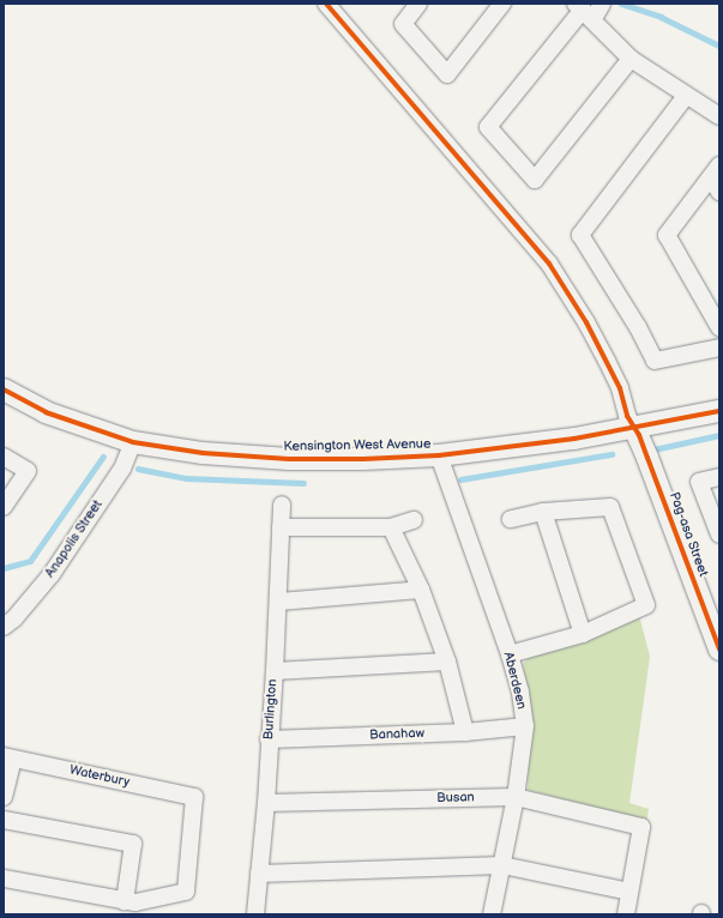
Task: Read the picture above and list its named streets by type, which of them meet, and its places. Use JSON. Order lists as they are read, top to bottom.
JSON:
{
  "streets": {
    "street": [
      "Kensington West Avenue",
      "Pag-asa Street",
      "Anapolis Street",
      "Aberdeen",
      "Burlington",
      "Banahaw",
      "Waterbury",
      "Busan"
    ]
  },
  "crossings": [
    ["Kensington West Avenue", "Pag-asa Street"],
    ["Kensington West Avenue", "Anapolis Street"],
    ["Kensington West Avenue", "Aberdeen"],
    ["Aberdeen", "Banahaw"],
    ["Aberdeen", "Busan"],
    ["Burlington", "Banahaw"],
    ["Burlington", "Busan"]
  ]
}
